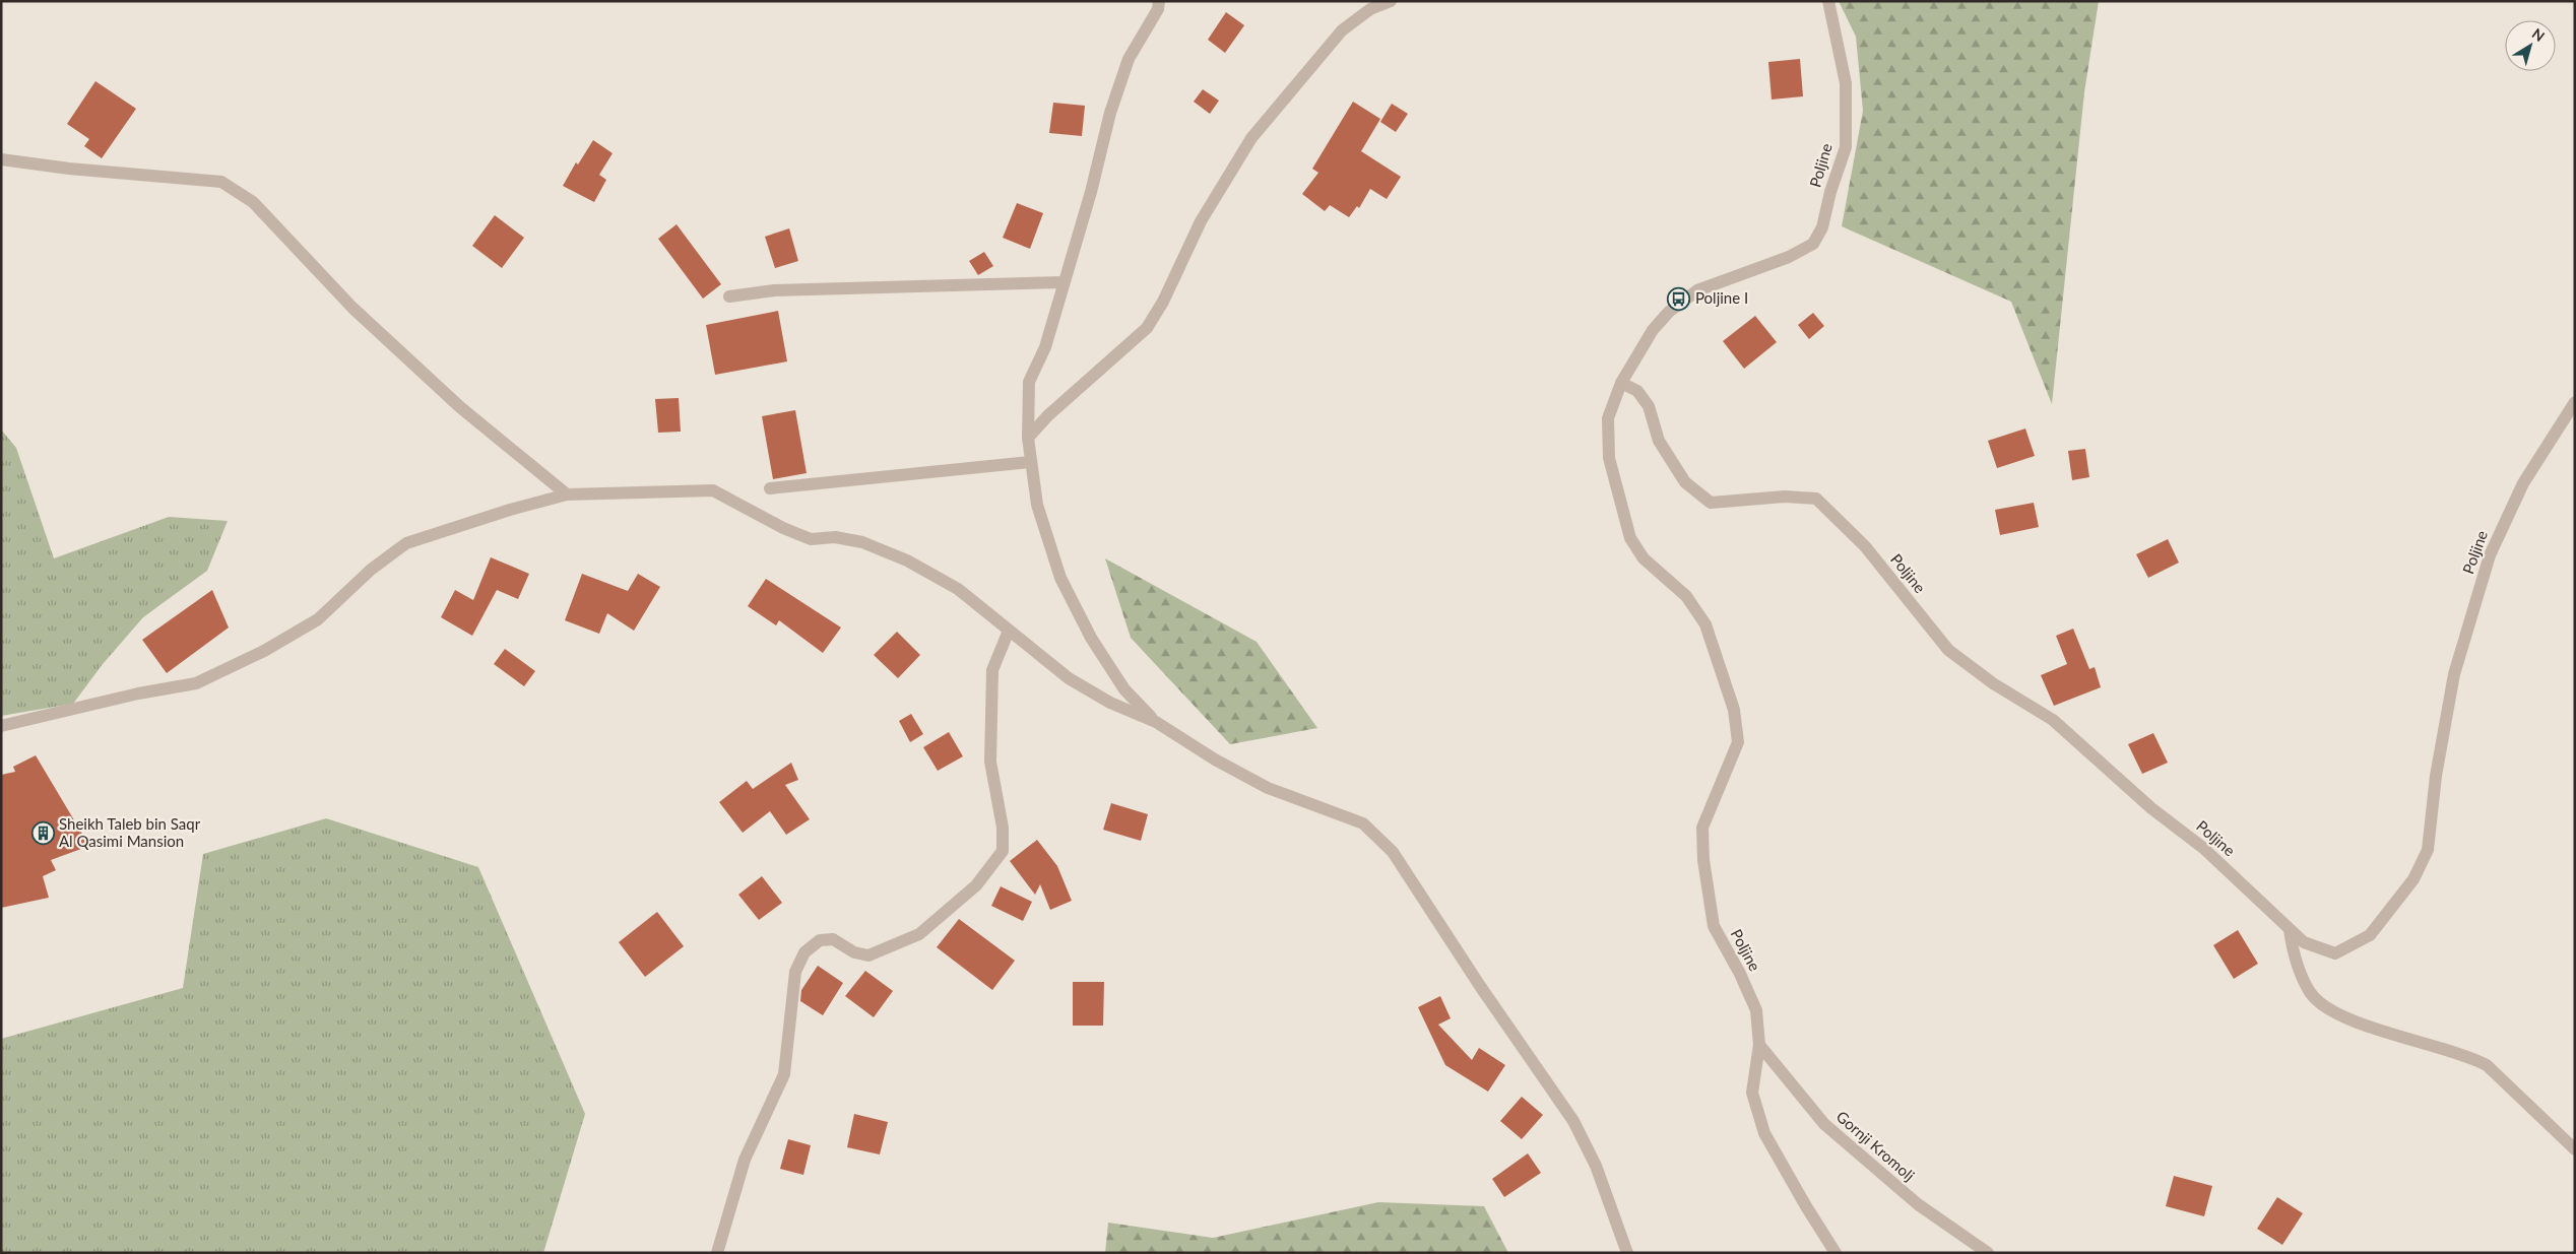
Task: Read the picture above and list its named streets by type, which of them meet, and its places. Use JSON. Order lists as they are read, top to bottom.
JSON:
{
  "streets": {
    "street": ["Poljine", "Gornji Kromolj"]
  },
  "crossings": [
    ["Poljine", "Gornji Kromolj"]
  ],
  "places": {
    "bus stop": ["Poljine I"],
    "building": ["Sheikh Taleb bin Saqr Al Qasimi Mansion"]
  },
  "north": "top right"
}
